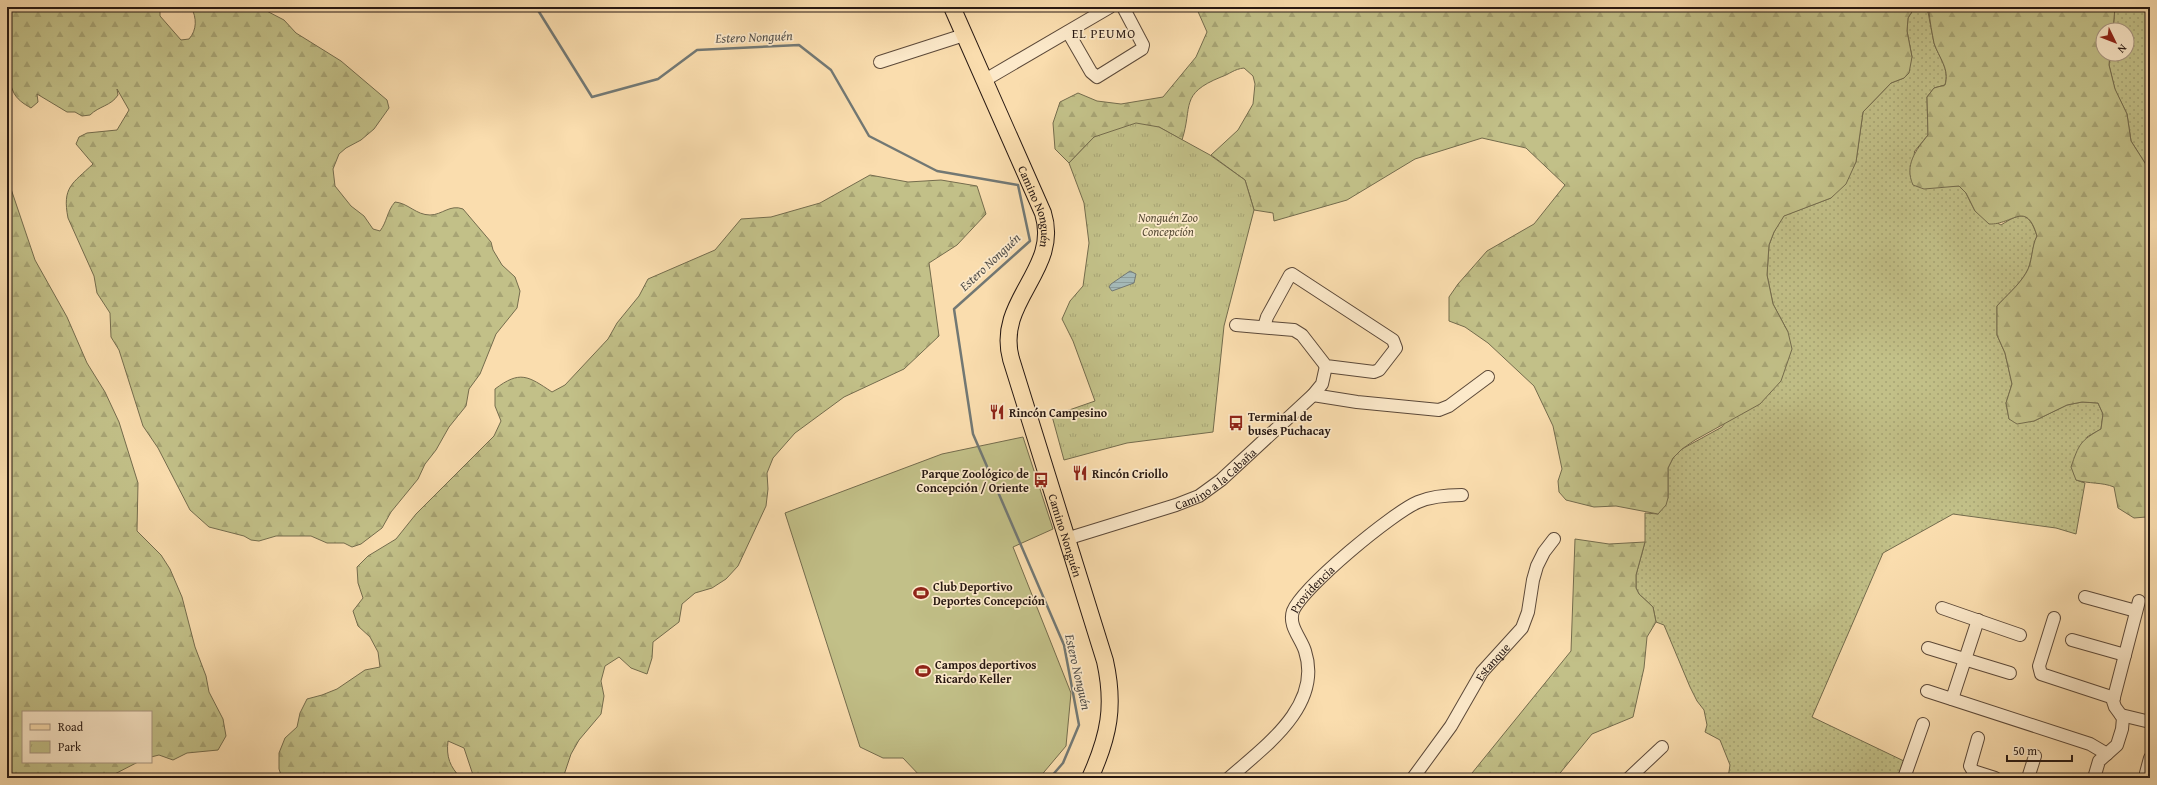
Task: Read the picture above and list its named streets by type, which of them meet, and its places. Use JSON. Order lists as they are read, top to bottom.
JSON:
{
  "streets": {
    "main road": ["Camino Nonguén"],
    "street": ["Camino a la Cabaña", "Providencia", "Estanque"]
  },
  "crossings": [
    ["Camino Nonguén", "Camino a la Cabaña"]
  ],
  "districts": ["EL PEUMO"],
  "water": ["Estero Nonguén"],
  "parks": ["Nonguén Zoo Concepción"],
  "places": {
    "restaurant": ["Rincón Campesino", "Rincón Criollo"],
    "bus stop": ["Terminal de buses Puchacay", "Parque Zoológico de Concepción / Oriente"],
    "sports": ["Club Deportivo Deportes Concepción", "Campos deportivos Ricardo Keller"]
  },
  "legend": ["Road", "Park"],
  "scale_bar": "50 m",
  "north": "bottom right"
}
